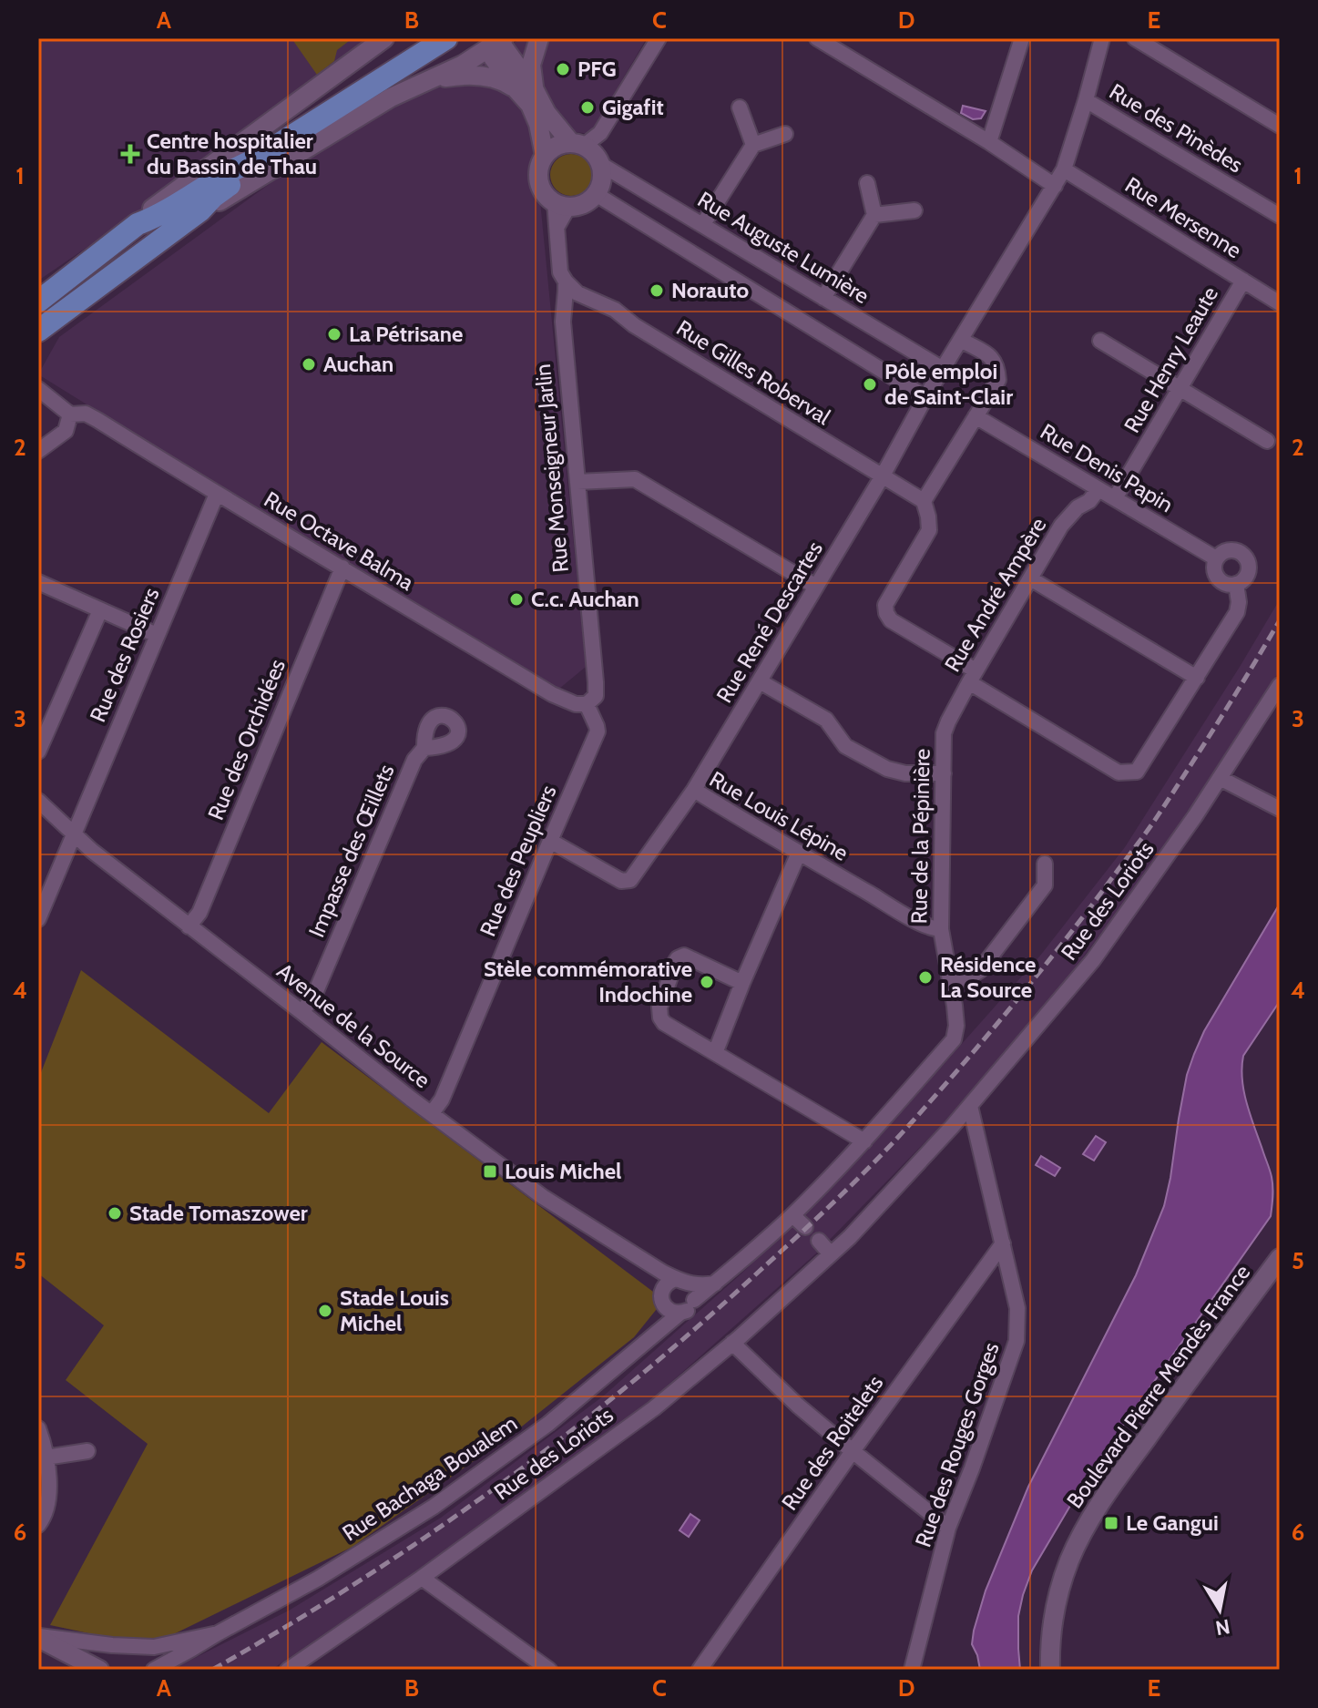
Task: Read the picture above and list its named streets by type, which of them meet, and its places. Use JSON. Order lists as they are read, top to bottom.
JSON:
{
  "streets": {
    "street": [
      "Rue des Pinèdes",
      "Rue Mersenne",
      "Rue Auguste Lumière",
      "Rue Henry Leaute",
      "Rue Gilles Roberval",
      "Rue Monseigneur Jarlin",
      "Rue Denis Papin",
      "Rue Octave Balma",
      "Rue André Ampère",
      "Rue René Descartes",
      "Rue des Rosiers",
      "Rue des Orchidées",
      "Rue Louis Lépine",
      "Rue de la Pépinière",
      "Impasse des Œillets",
      "Rue des Peupliers",
      "Rue des Loriots",
      "Avenue de la Source",
      "Boulevard Pierre Mendès France",
      "Rue des Roitelets",
      "Rue des Rouges Gorges",
      "Rue Bachaga Boualem"
    ]
  },
  "crossings": [
    ["Rue des Pinèdes", "Rue René Descartes"],
    ["Rue Mersenne", "Rue Henry Leaute"],
    ["Rue Mersenne", "Rue René Descartes"],
    ["Rue Auguste Lumière", "Rue Monseigneur Jarlin"],
    ["Rue Auguste Lumière", "Rue René Descartes"],
    ["Rue Henry Leaute", "Rue Denis Papin"],
    ["Rue Gilles Roberval", "Rue Monseigneur Jarlin"],
    ["Rue Gilles Roberval", "Rue René Descartes"],
    ["Rue Monseigneur Jarlin", "Rue Octave Balma"],
    ["Rue Monseigneur Jarlin", "Rue des Peupliers"],
    ["Rue Denis Papin", "Rue André Ampère"],
    ["Rue Octave Balma", "Rue des Rosiers"],
    ["Rue Octave Balma", "Rue des Orchidées"],
    ["Rue Octave Balma", "Rue des Peupliers"],
    ["Rue André Ampère", "Rue de la Pépinière"],
    ["Rue René Descartes", "Rue Louis Lépine"],
    ["Rue des Rosiers", "Avenue de la Source"],
    ["Rue des Orchidées", "Avenue de la Source"],
    ["Rue Louis Lépine", "Rue de la Pépinière"],
    ["Rue Louis Lépine", "Rue des Peupliers"],
    ["Impasse des Œillets", "Avenue de la Source"],
    ["Rue des Peupliers", "Avenue de la Source"],
    ["Rue des Loriots", "Rue des Rouges Gorges"],
    ["Avenue de la Source", "Rue Bachaga Boualem"],
    ["Rue des Roitelets", "Rue des Rouges Gorges"]
  ],
  "places": {
    "other": [
      "PFG",
      "Gigafit",
      "Norauto",
      "La Pétrisane",
      "Auchan",
      "Pôle emploi de Saint-Clair",
      "C.c. Auchan",
      "Résidence La Source",
      "Stèle commémorative Indochine",
      "Stade Tomaszower",
      "Stade Louis Michel"
    ],
    "health": ["Centre hospitalier du Bassin de Thau"],
    "transit": ["Louis Michel", "Le Gangui"]
  },
  "north": "bottom",
  "grid": {
    "columns": [
      "A",
      "B",
      "C",
      "D",
      "E"
    ],
    "rows": [
      "1",
      "2",
      "3",
      "4",
      "5",
      "6"
    ]
  }
}
